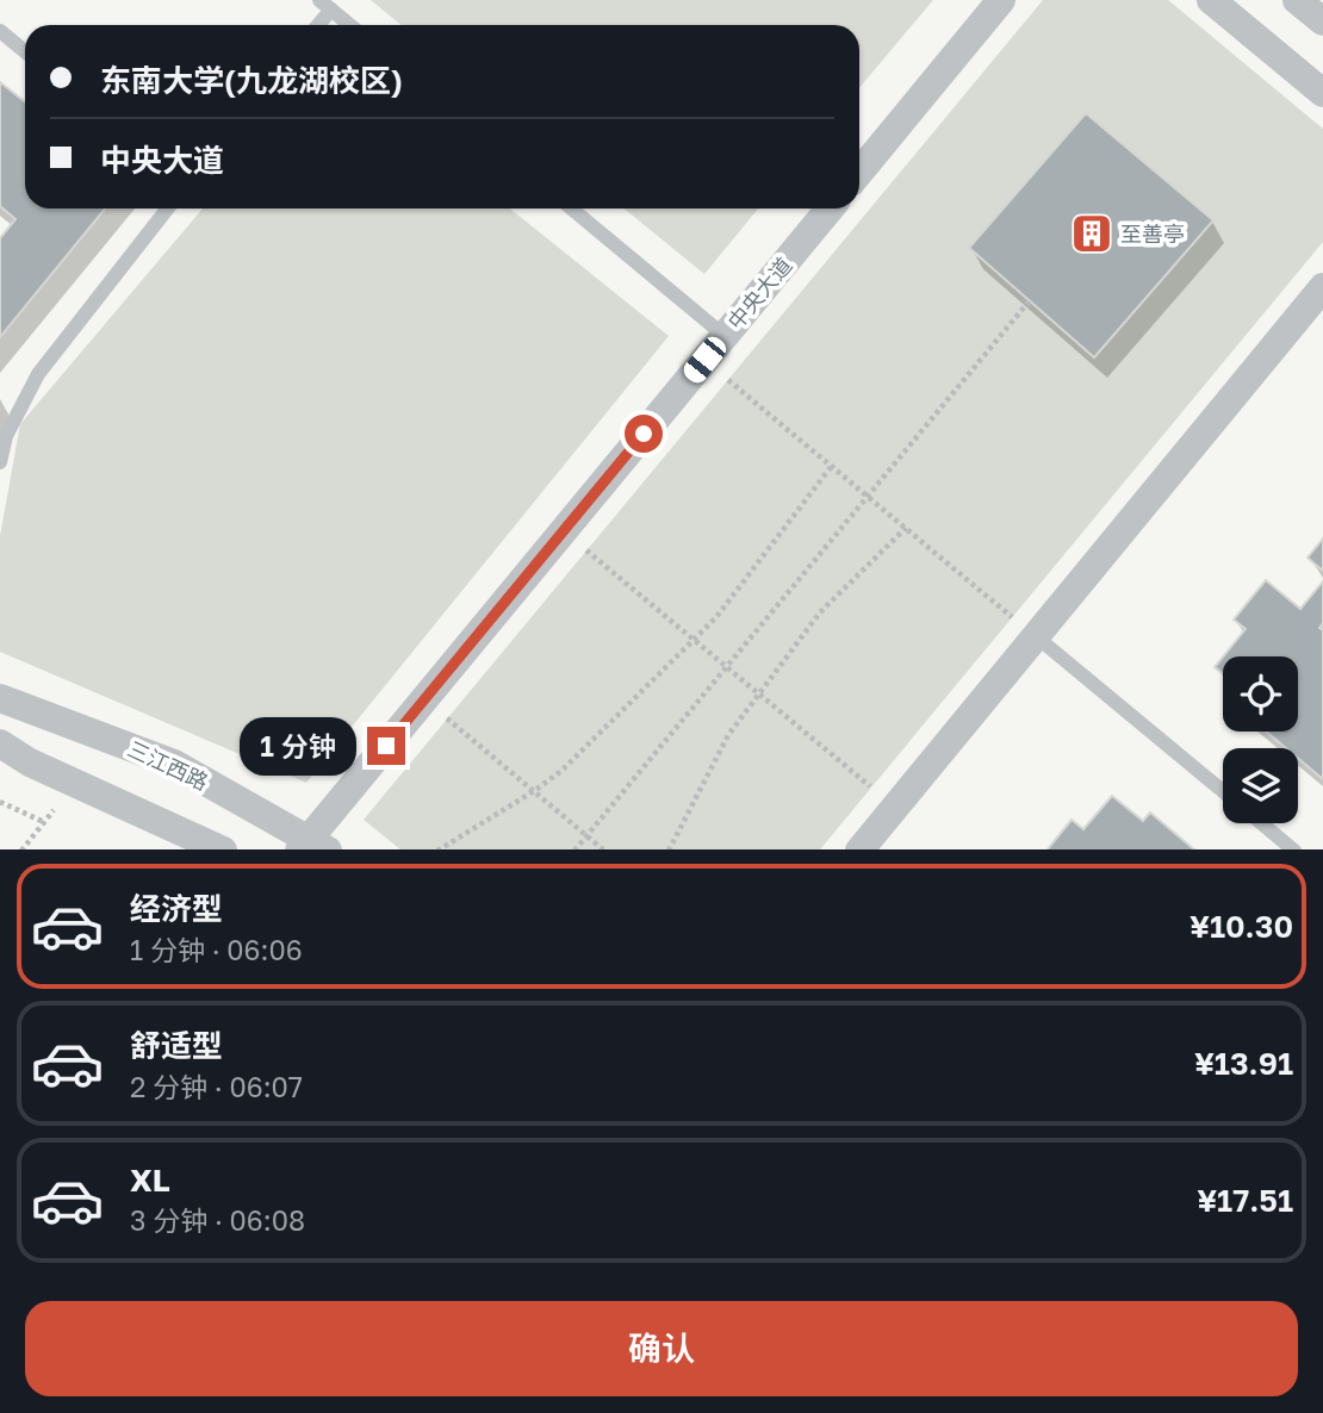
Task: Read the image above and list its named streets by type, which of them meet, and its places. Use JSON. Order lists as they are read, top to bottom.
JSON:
{
  "streets": {
    "street": ["中央大道", "三江西路"]
  },
  "crossings": [
    ["中央大道", "三江西路"]
  ],
  "places": {
    "building": ["至善亭"]
  },
  "page": {
    "banner": ["东南大学(九龙湖校区)", "中央大道"],
    "bubble": "1 分钟",
    "list": [
      {
        "name": "经济型",
        "note": "1 分钟 · 06:06",
        "value": "¥10.30"
      },
      {
        "name": "舒适型",
        "note": "2 分钟 · 06:07",
        "value": "¥13.91"
      },
      {
        "name": "XL",
        "note": "3 分钟 · 06:08",
        "value": "¥17.51"
      }
    ],
    "buttons": "确认"
  }
}
